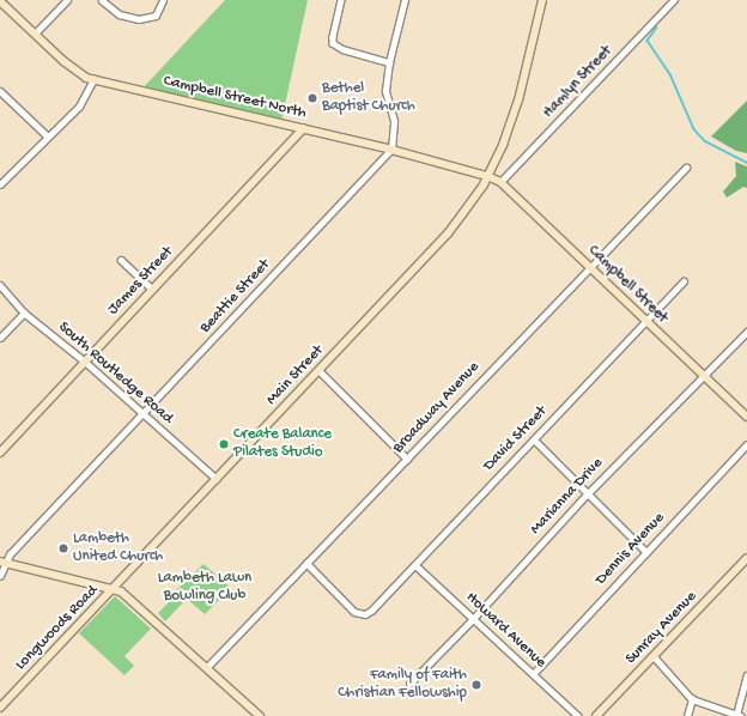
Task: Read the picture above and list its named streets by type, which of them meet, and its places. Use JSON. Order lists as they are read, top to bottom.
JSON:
{
  "streets": {
    "street": [
      "Hamlyn Street",
      "Campbell Street North",
      "James Street",
      "Campbell Street",
      "Beattie Street",
      "South Routledge Road",
      "Main Street",
      "Broadway Avenue",
      "David Street",
      "Marianna Drive",
      "Dennis Avenue",
      "Longwoods Road",
      "Sunray Avenue",
      "Howard Avenue"
    ]
  },
  "crossings": [
    ["Hamlyn Street", "Campbell Street"],
    ["Campbell Street North", "James Street"],
    ["Campbell Street North", "Campbell Street"],
    ["Campbell Street North", "Beattie Street"],
    ["Campbell Street North", "Main Street"],
    ["James Street", "South Routledge Road"],
    ["Campbell Street", "Main Street"],
    ["Campbell Street", "Broadway Avenue"],
    ["Campbell Street", "David Street"],
    ["Campbell Street", "Marianna Drive"],
    ["Beattie Street", "South Routledge Road"],
    ["South Routledge Road", "Main Street"],
    ["Main Street", "Longwoods Road"],
    ["Broadway Avenue", "David Street"],
    ["David Street", "Howard Avenue"],
    ["Marianna Drive", "Howard Avenue"],
    ["Dennis Avenue", "Howard Avenue"]
  ],
  "parks": ["Lambeth Lawn Bowling Club"],
  "places": [
    "Bethel Baptist Church",
    "Create Balance Pilates Studio",
    "Lambeth United Church",
    "Family of Faith Christian Fellowship"
  ]
}
